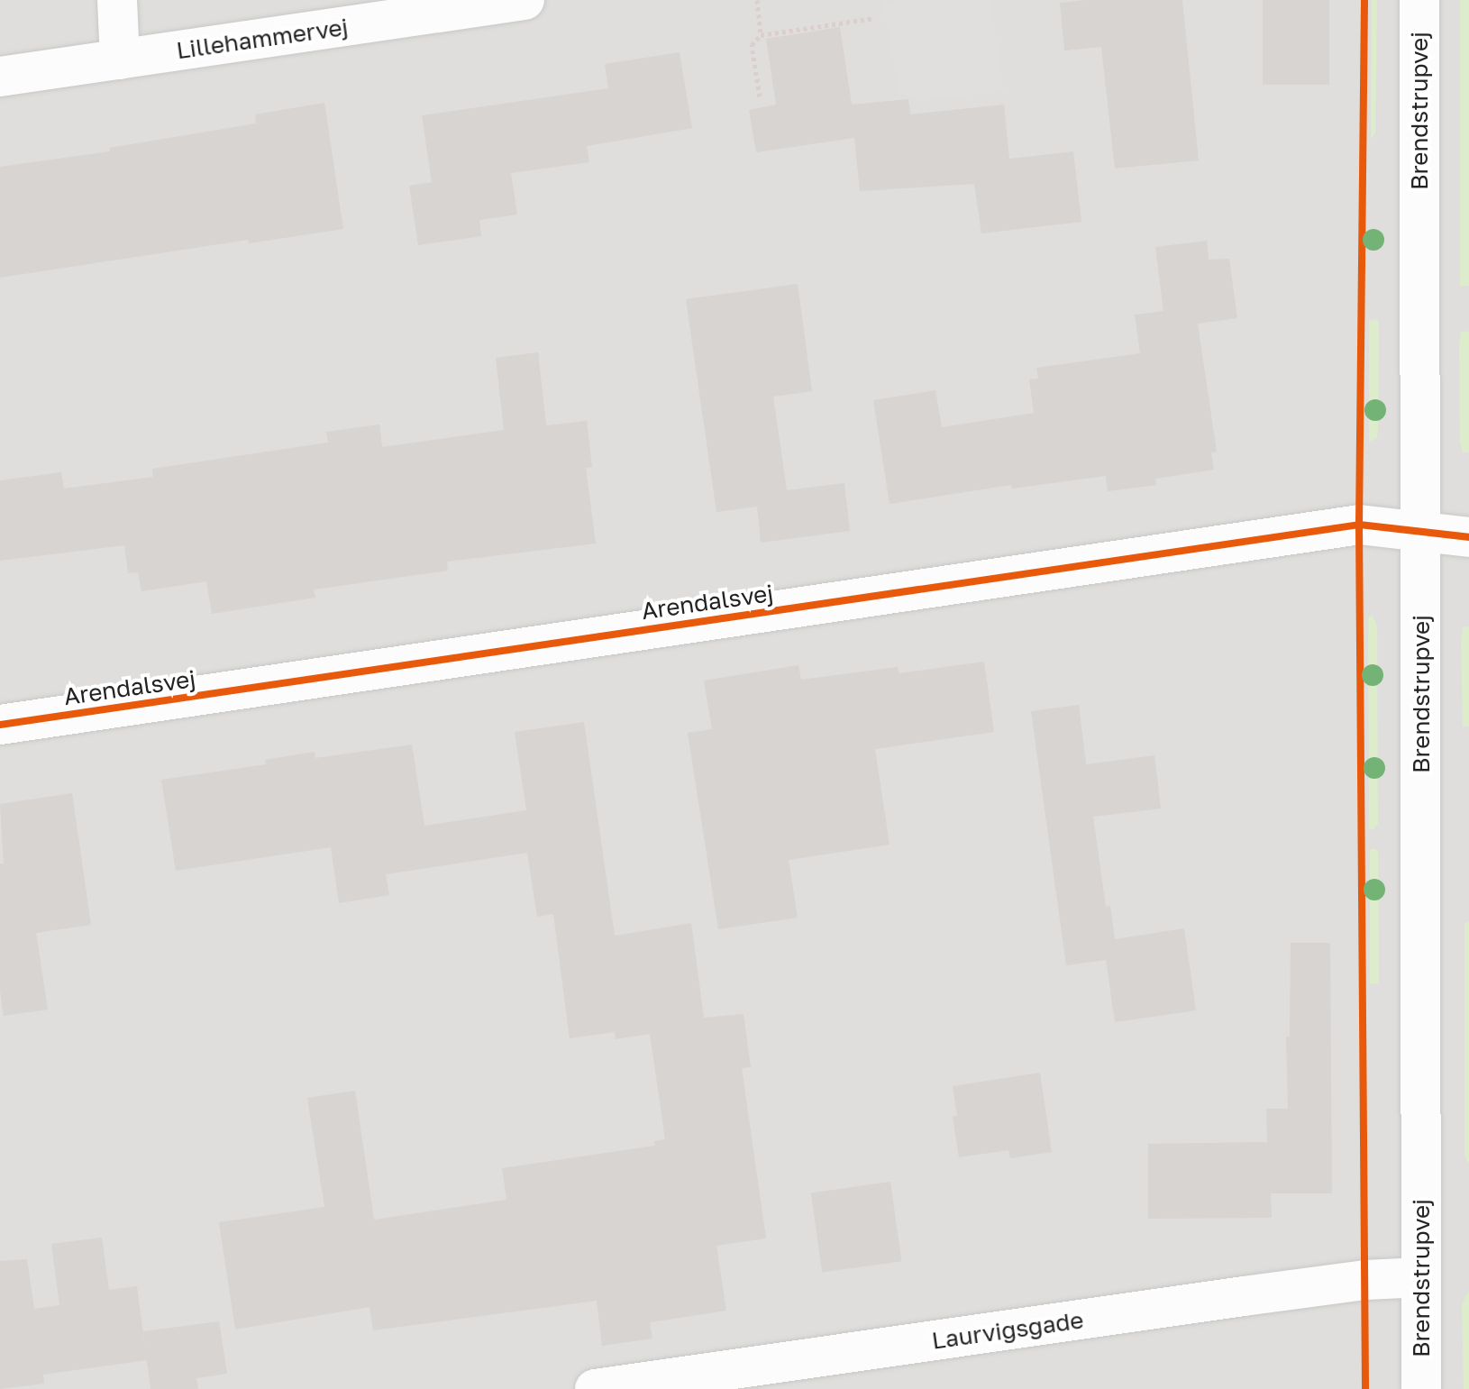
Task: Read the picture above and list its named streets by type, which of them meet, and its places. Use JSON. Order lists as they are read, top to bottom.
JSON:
{
  "streets": {
    "street": [
      "Lillehammervej",
      "Brendstrupvej",
      "Arendalsvej",
      "Laurvigsgade"
    ]
  },
  "crossings": [
    ["Brendstrupvej", "Arendalsvej"],
    ["Brendstrupvej", "Laurvigsgade"]
  ]
}
